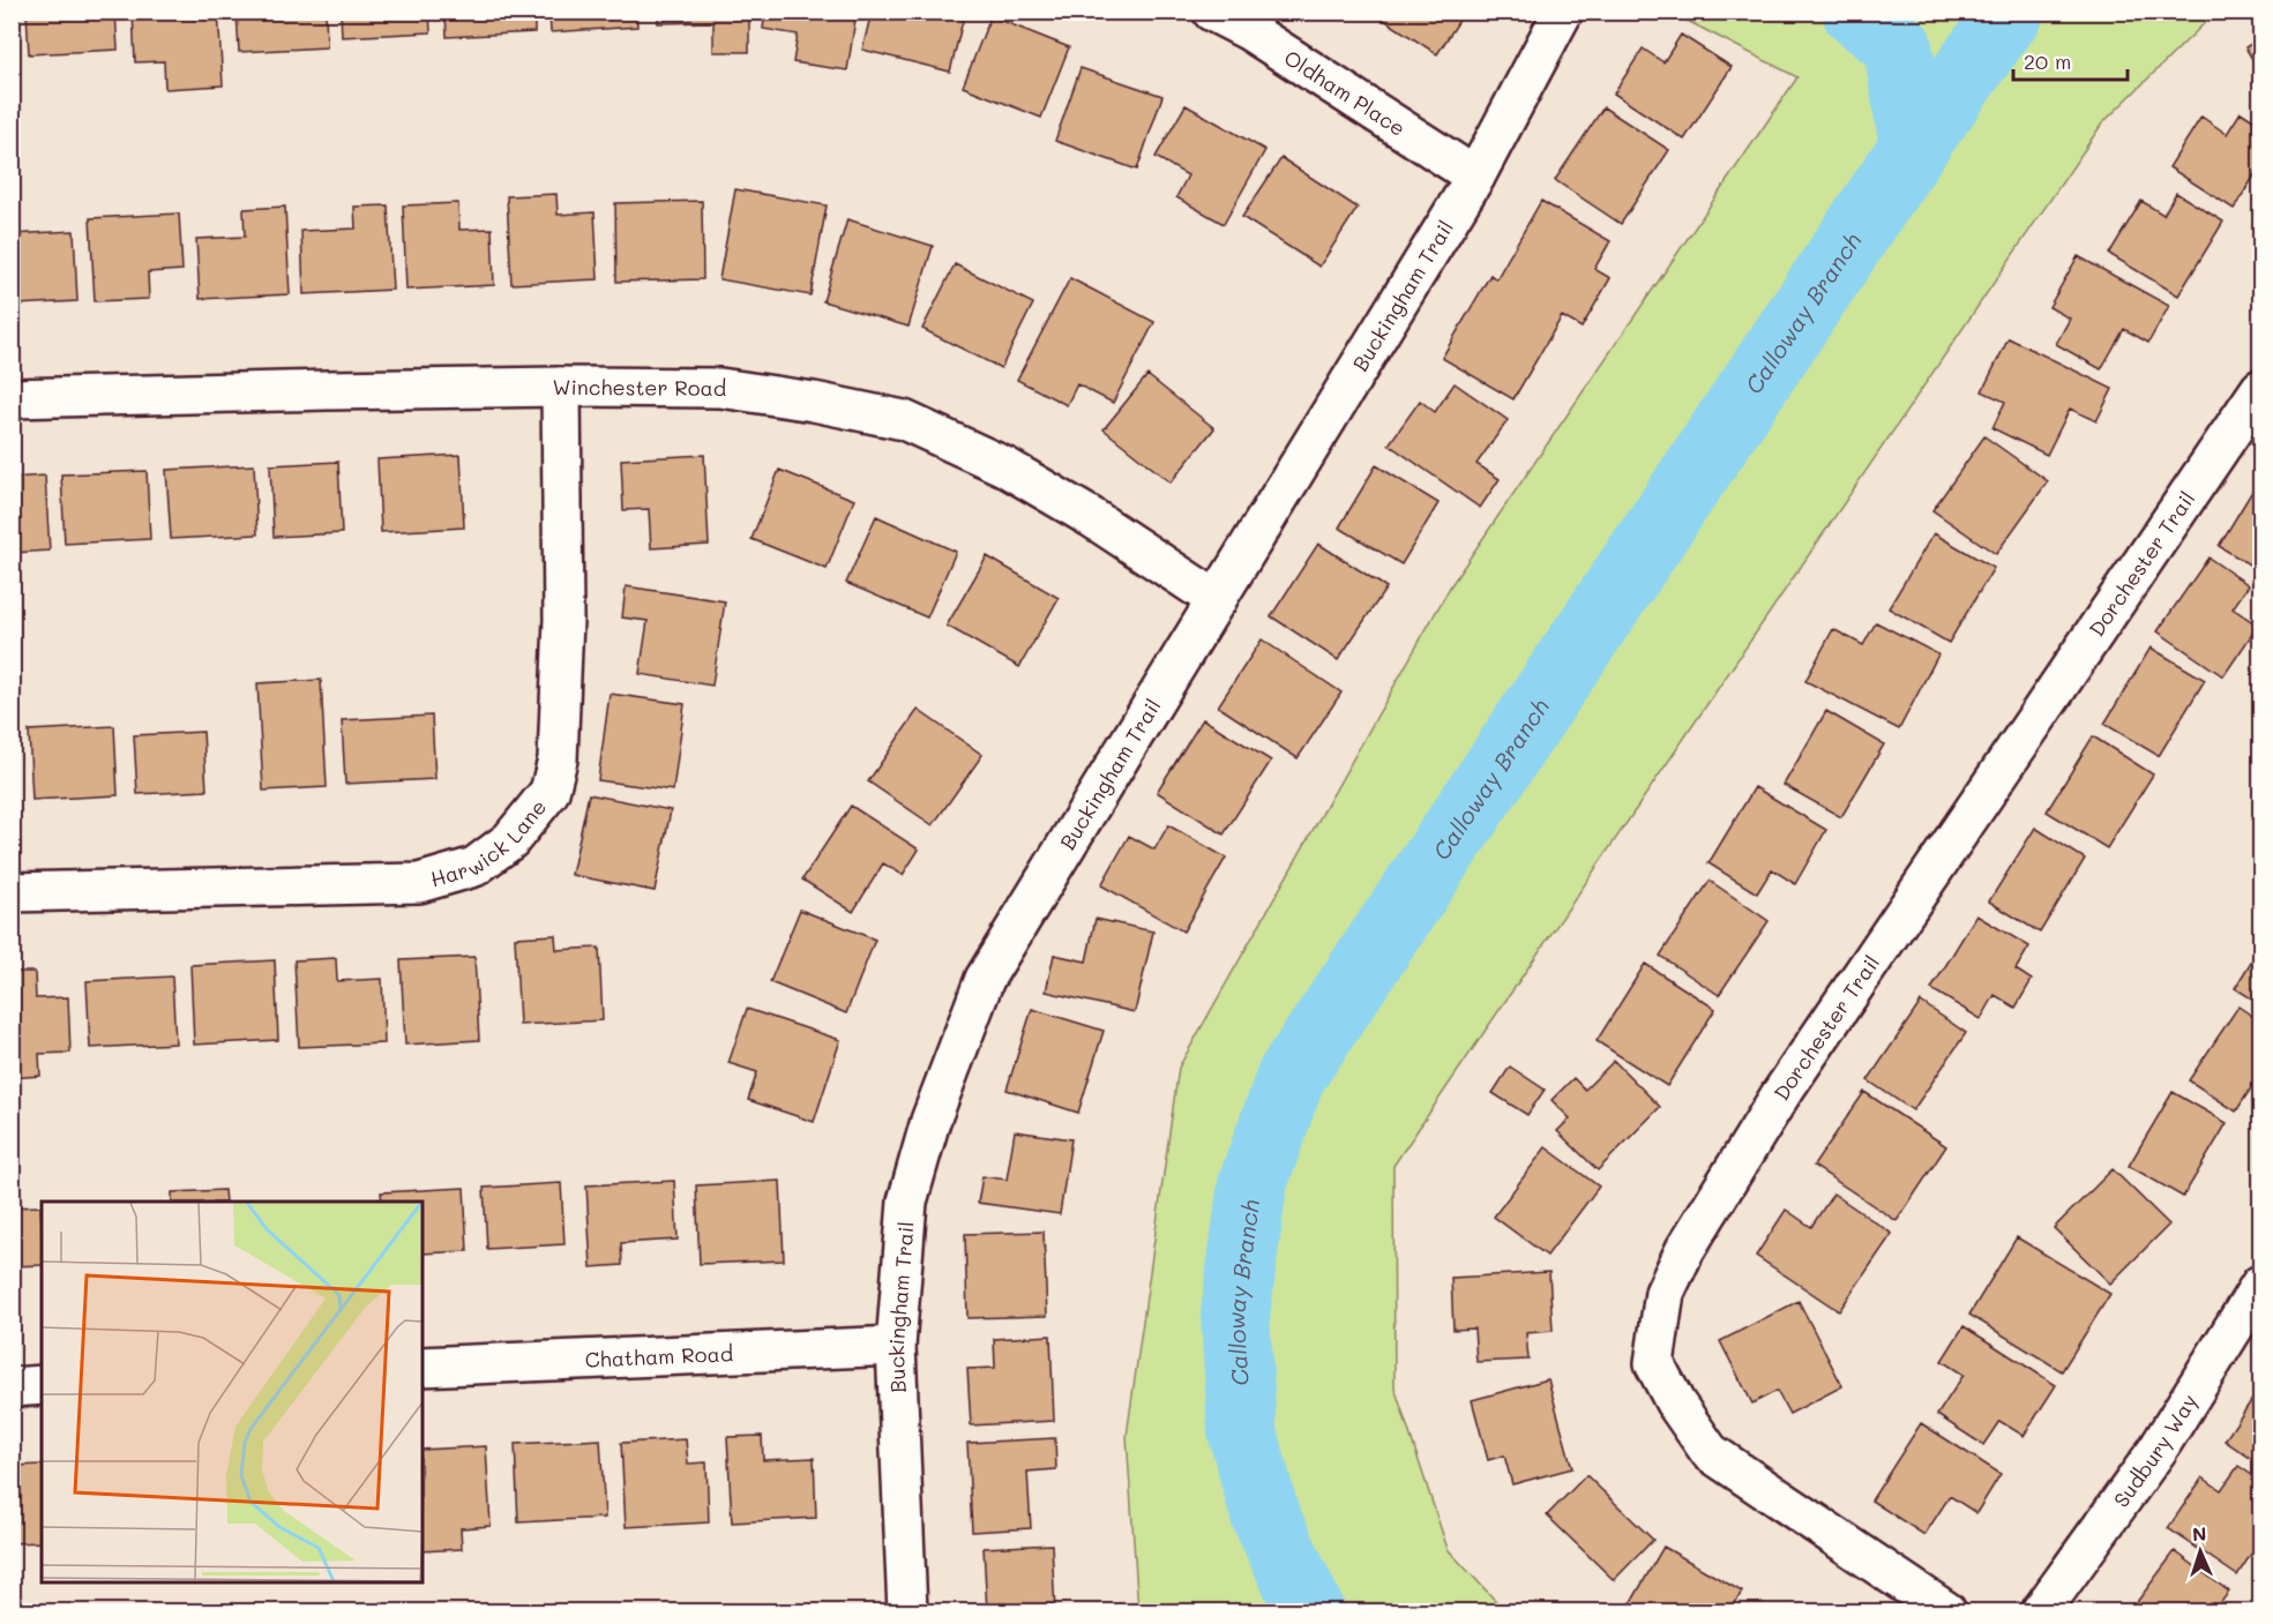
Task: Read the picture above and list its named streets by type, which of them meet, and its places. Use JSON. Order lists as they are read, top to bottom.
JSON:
{
  "streets": {
    "street": [
      "Oldham Place",
      "Buckingham Trail",
      "Winchester Road",
      "Dorchester Trail",
      "Harwick Lane",
      "Chatham Road",
      "Sudbury Way"
    ]
  },
  "crossings": [
    ["Oldham Place", "Buckingham Trail"],
    ["Buckingham Trail", "Winchester Road"],
    ["Buckingham Trail", "Chatham Road"],
    ["Winchester Road", "Harwick Lane"]
  ],
  "water": ["Calloway Branch"],
  "scale_bar": "20 m",
  "north": "top"
}
